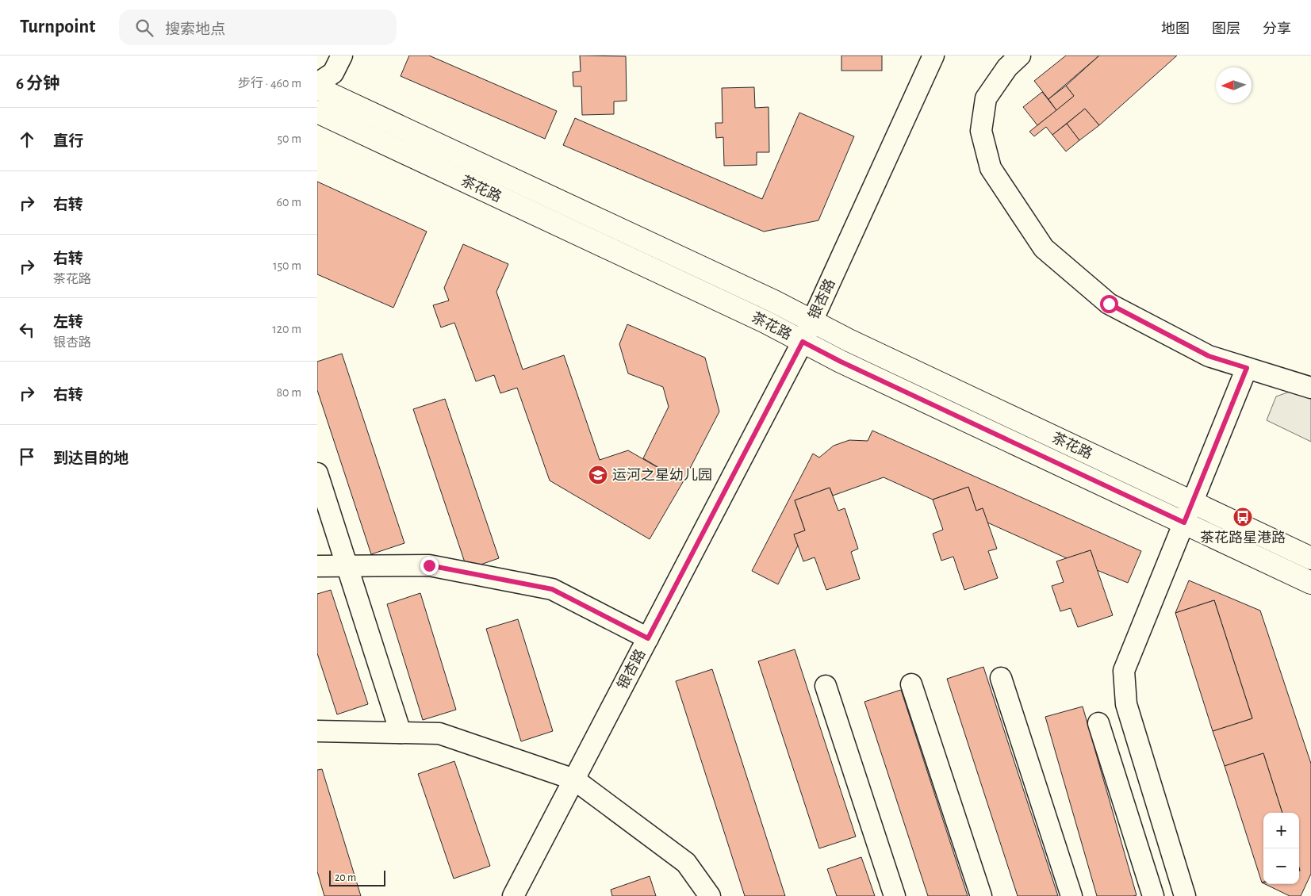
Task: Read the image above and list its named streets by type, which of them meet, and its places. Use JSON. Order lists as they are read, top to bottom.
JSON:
{
  "streets": {
    "main road": ["茶花路"],
    "street": ["银杏路"]
  },
  "crossings": [
    ["茶花路", "银杏路"]
  ],
  "places": {
    "school or university": ["运河之星幼儿园"],
    "bus stop": ["茶花路星港路"]
  },
  "scale_bar": "20 m",
  "north": "left",
  "page": {
    "header": "Turnpoint",
    "search": "搜索地点",
    "nav": ["地图", "图层", "分享"],
    "heading": ["6 分钟", "步行 · 460 m"],
    "list": [
      ["直行", "50 m"],
      ["右转", "60 m"],
      ["右转", "茶花路", "150 m"],
      ["左转", "银杏路", "120 m"],
      ["右转", "80 m"],
      "到达目的地"
    ],
    "map_buttons": ["+", "−"],
    "scale": "20 m"
  }
}
